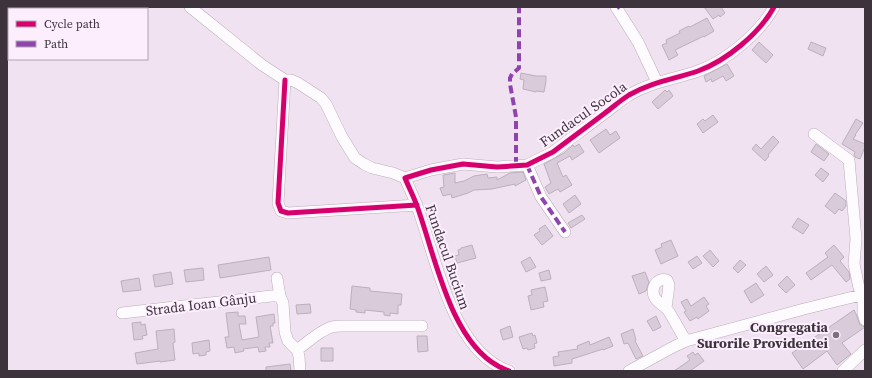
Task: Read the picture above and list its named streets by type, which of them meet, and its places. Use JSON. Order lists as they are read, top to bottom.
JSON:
{
  "streets": {
    "street": ["Fundacul Socola", "Fundacul Bucium", "Strada Ioan Gânju"]
  },
  "crossings": [
    ["Fundacul Socola", "Fundacul Bucium"]
  ],
  "places": ["Congregatia Surorile Providentei"],
  "legend": ["Cycle path", "Path"]
}
